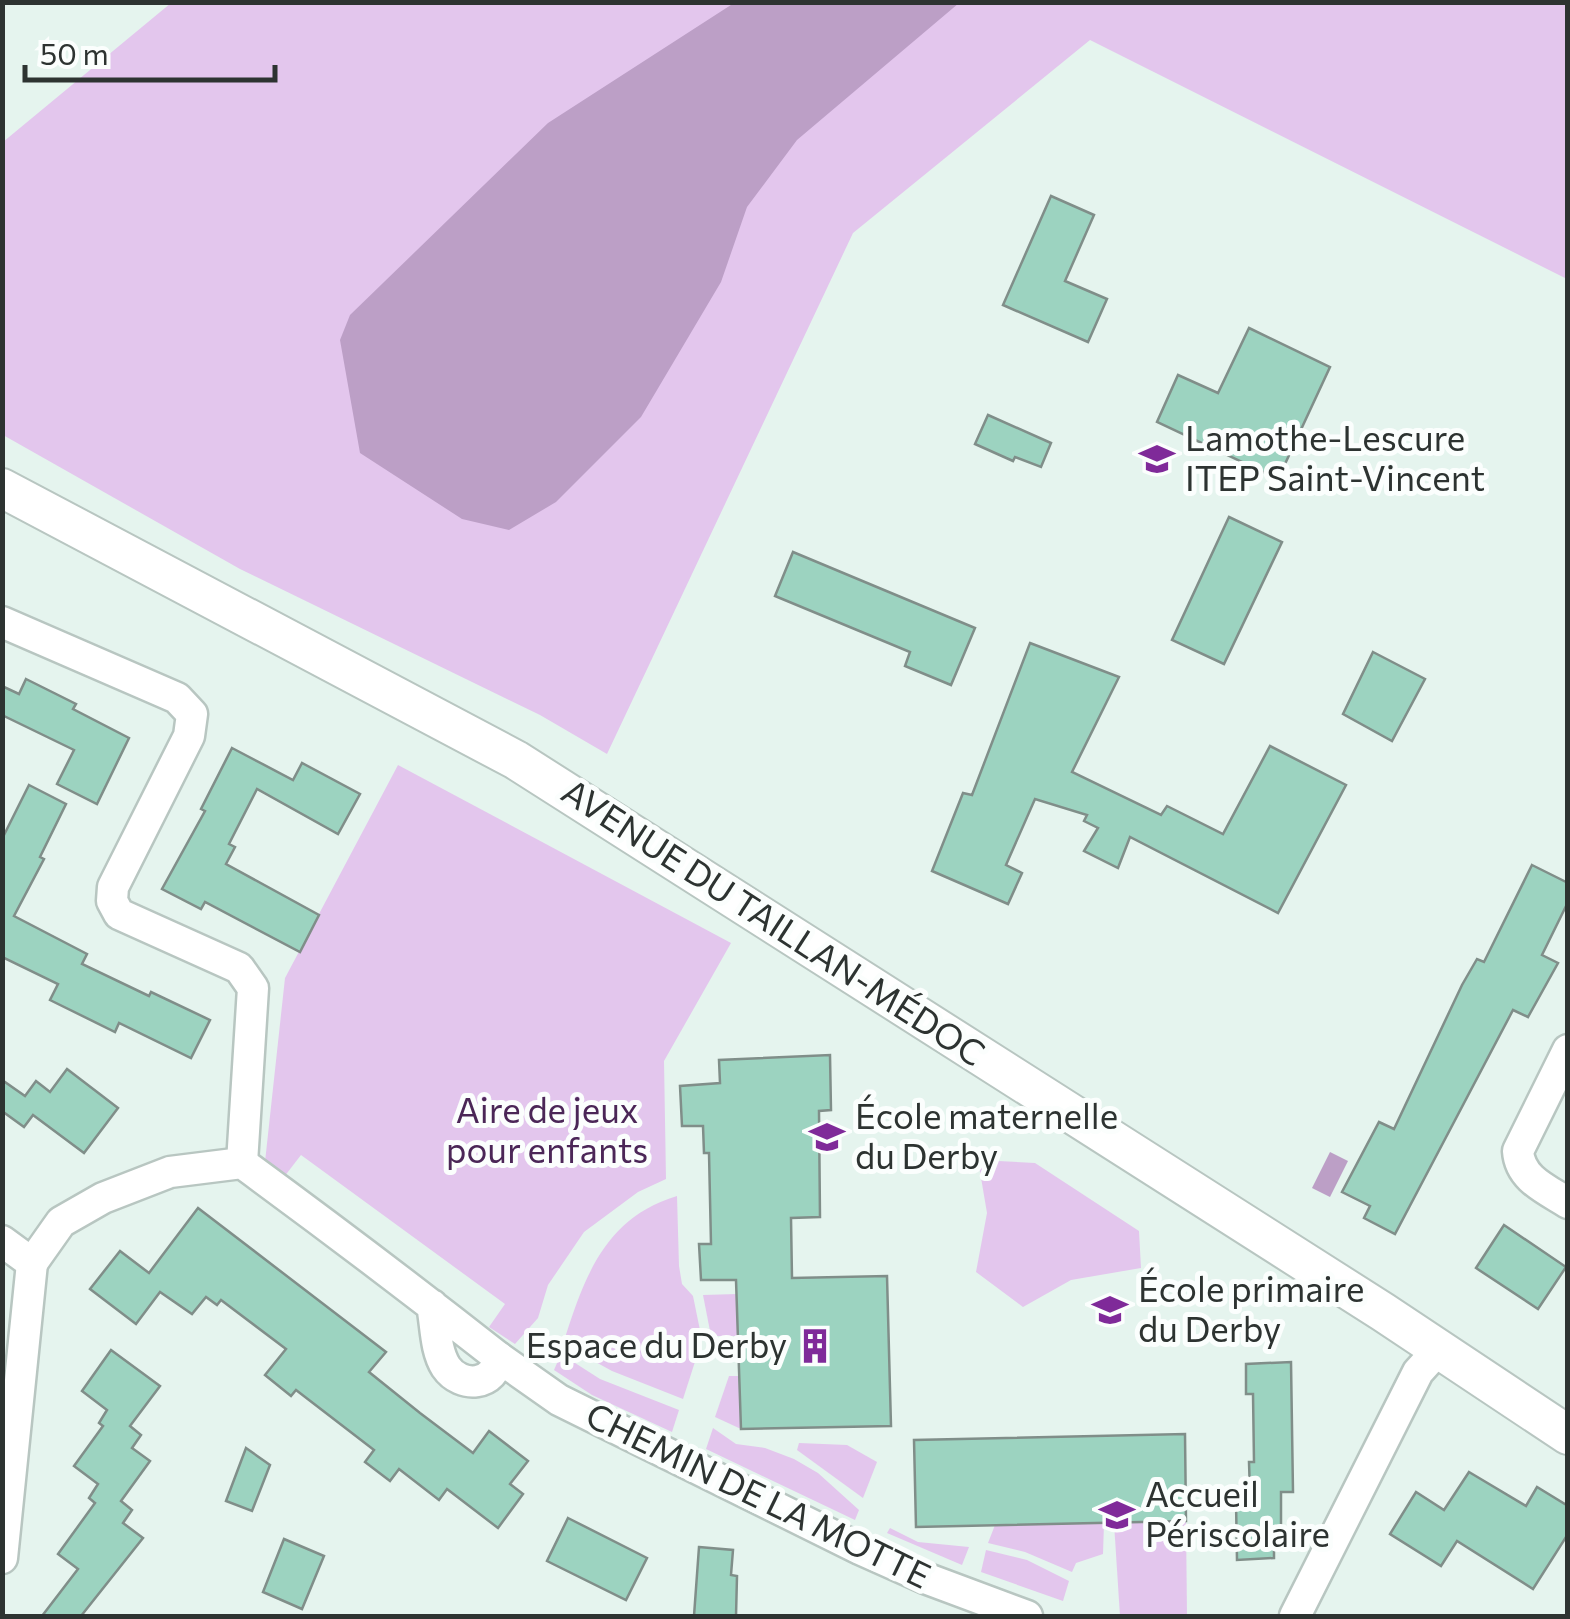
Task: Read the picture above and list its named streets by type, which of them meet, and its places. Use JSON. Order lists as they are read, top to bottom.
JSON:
{
  "streets": {
    "street": ["AVENUE DU TAILLAN-MÉDOC", "CHEMIN DE LA MOTTE"]
  },
  "parks": ["Aire de jeux pour enfants"],
  "places": {
    "school or university": [
      "Lamothe-Lescure ITEP Saint-Vincent",
      "École maternelle du Derby",
      "École primaire du Derby",
      "Accueil Périscolaire"
    ],
    "building": ["Espace du Derby"]
  },
  "scale_bar": "50 m"
}
